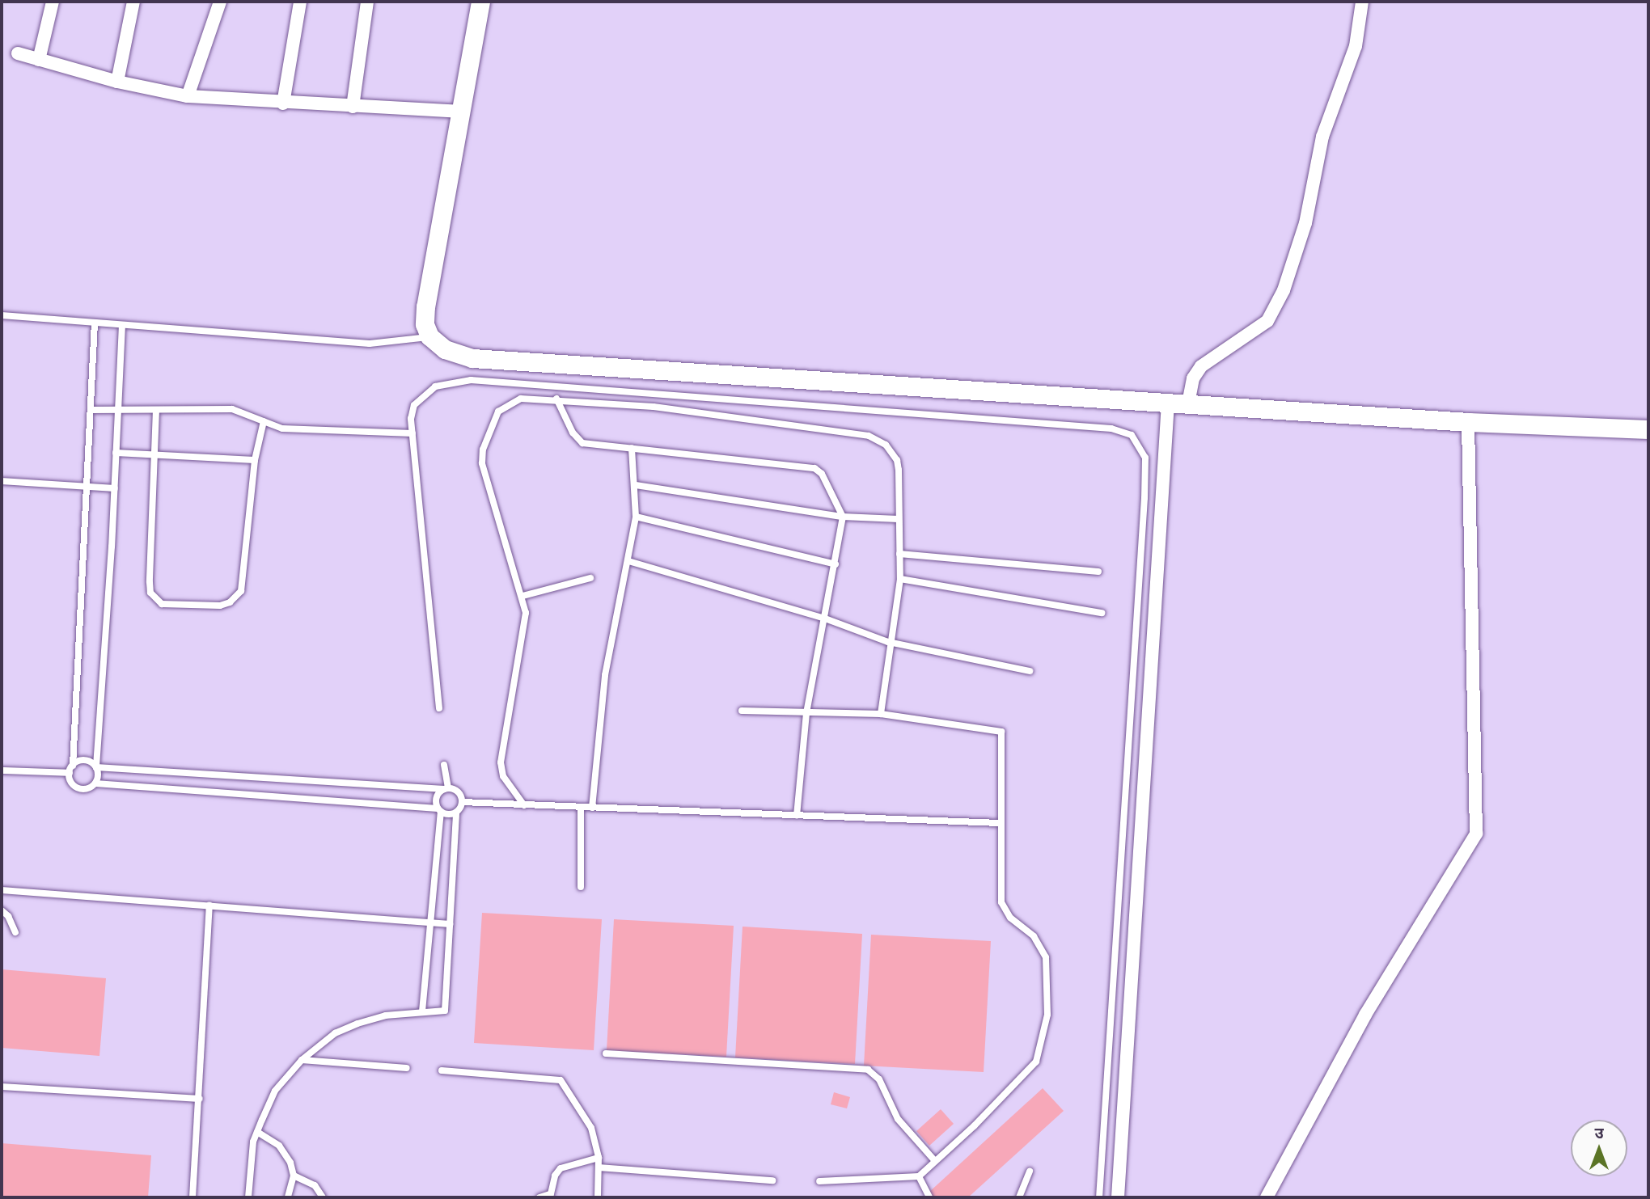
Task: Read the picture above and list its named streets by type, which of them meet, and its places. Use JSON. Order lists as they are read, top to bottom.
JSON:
{
  "north": "top"
}
